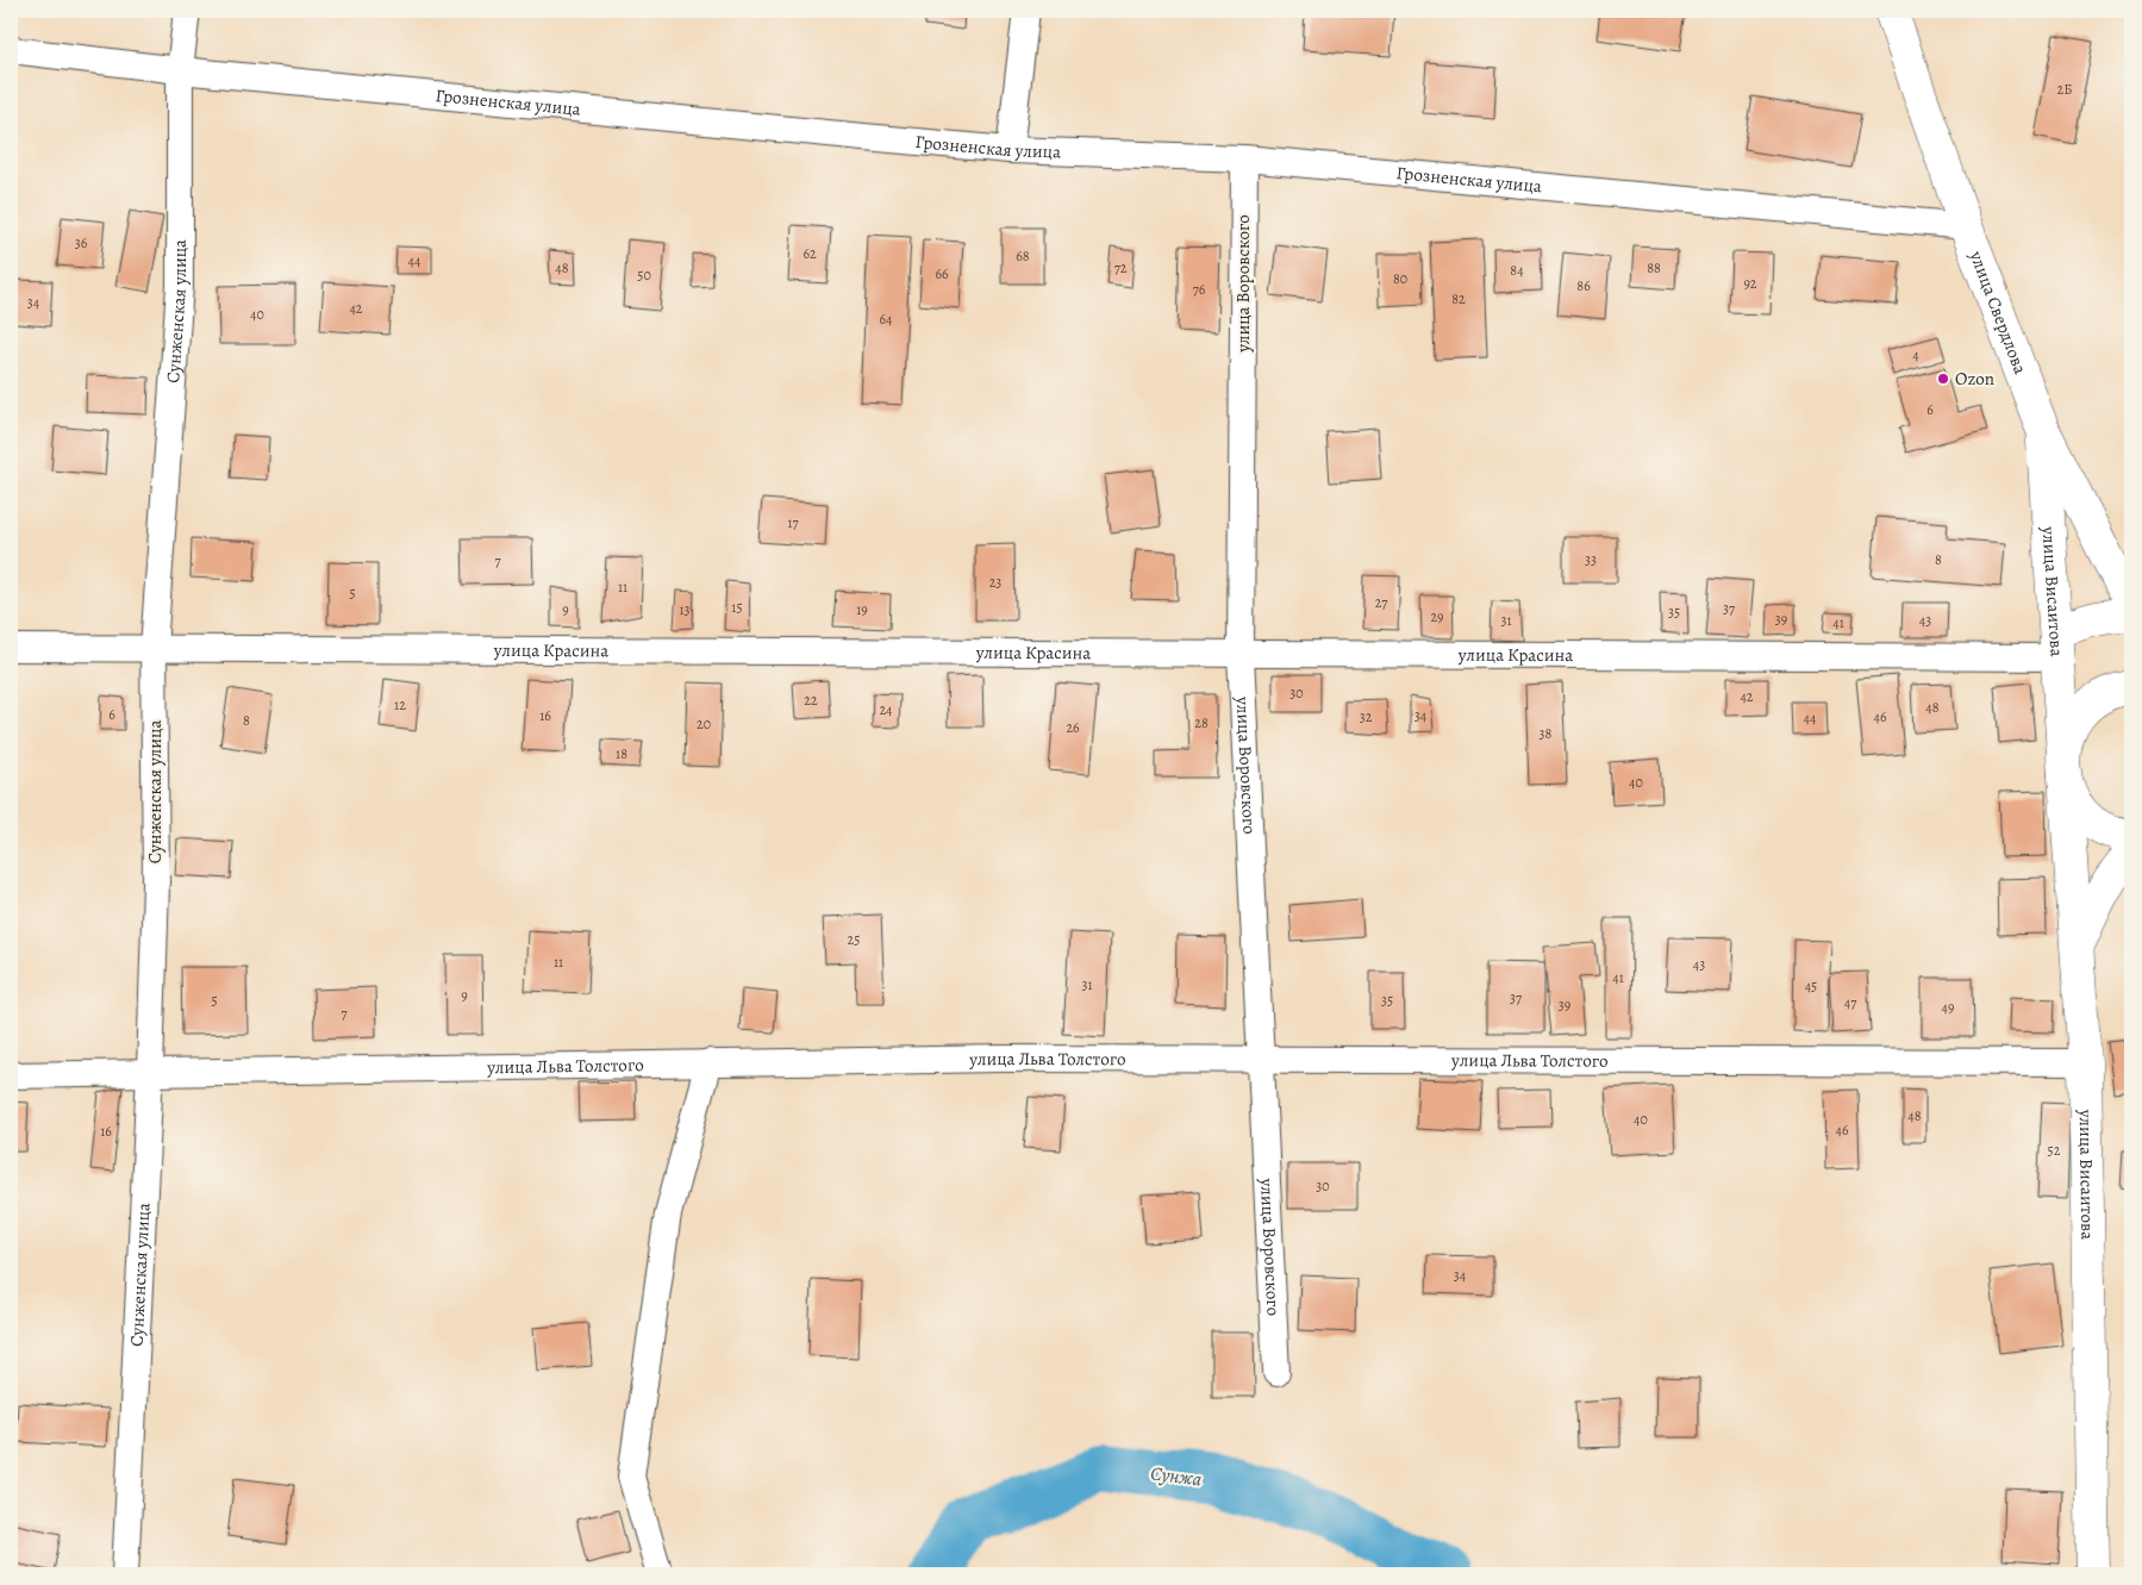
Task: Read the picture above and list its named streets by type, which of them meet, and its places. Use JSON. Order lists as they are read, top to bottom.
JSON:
{
  "streets": {
    "street": [
      "Грозненская улица",
      "улица Воровского",
      "Сунженская улица",
      "улица Свердлова",
      "улица Висаитова",
      "улица Красина",
      "улица Льва Толстого"
    ]
  },
  "crossings": [
    ["Грозненская улица", "улица Воровского"],
    ["Грозненская улица", "Сунженская улица"],
    ["Грозненская улица", "улица Свердлова"],
    ["улица Воровского", "улица Красина"],
    ["улица Воровского", "улица Льва Толстого"],
    ["Сунженская улица", "улица Красина"],
    ["Сунженская улица", "улица Льва Толстого"],
    ["улица Свердлова", "улица Висаитова"],
    ["улица Висаитова", "улица Красина"],
    ["улица Висаитова", "улица Льва Толстого"]
  ],
  "water": ["Сунжа"],
  "places": ["Ozon"],
  "house_numbers": [
    "2Б",
    "36",
    "62",
    "68",
    "44",
    "48",
    "72",
    "88",
    "84",
    "66",
    "50",
    "80",
    "92",
    "86",
    "76",
    "82",
    "34",
    "42",
    "40",
    "64",
    "4",
    "6",
    "17",
    "33",
    "8",
    "7",
    "23",
    "11",
    "5",
    "27",
    "15",
    "37",
    "9",
    "13",
    "19",
    "35",
    "29",
    "39",
    "31",
    "43",
    "41",
    "30",
    "42",
    "22",
    "12",
    "48",
    "24",
    "6",
    "16",
    "34",
    "32",
    "46",
    "44",
    "8",
    "28",
    "20",
    "26",
    "38",
    "18",
    "40",
    "25",
    "11",
    "43",
    "41",
    "31",
    "45",
    "9",
    "37",
    "5",
    "35",
    "47",
    "39",
    "49",
    "7",
    "48",
    "40",
    "46",
    "16",
    "52",
    "30",
    "34"
  ]
}
